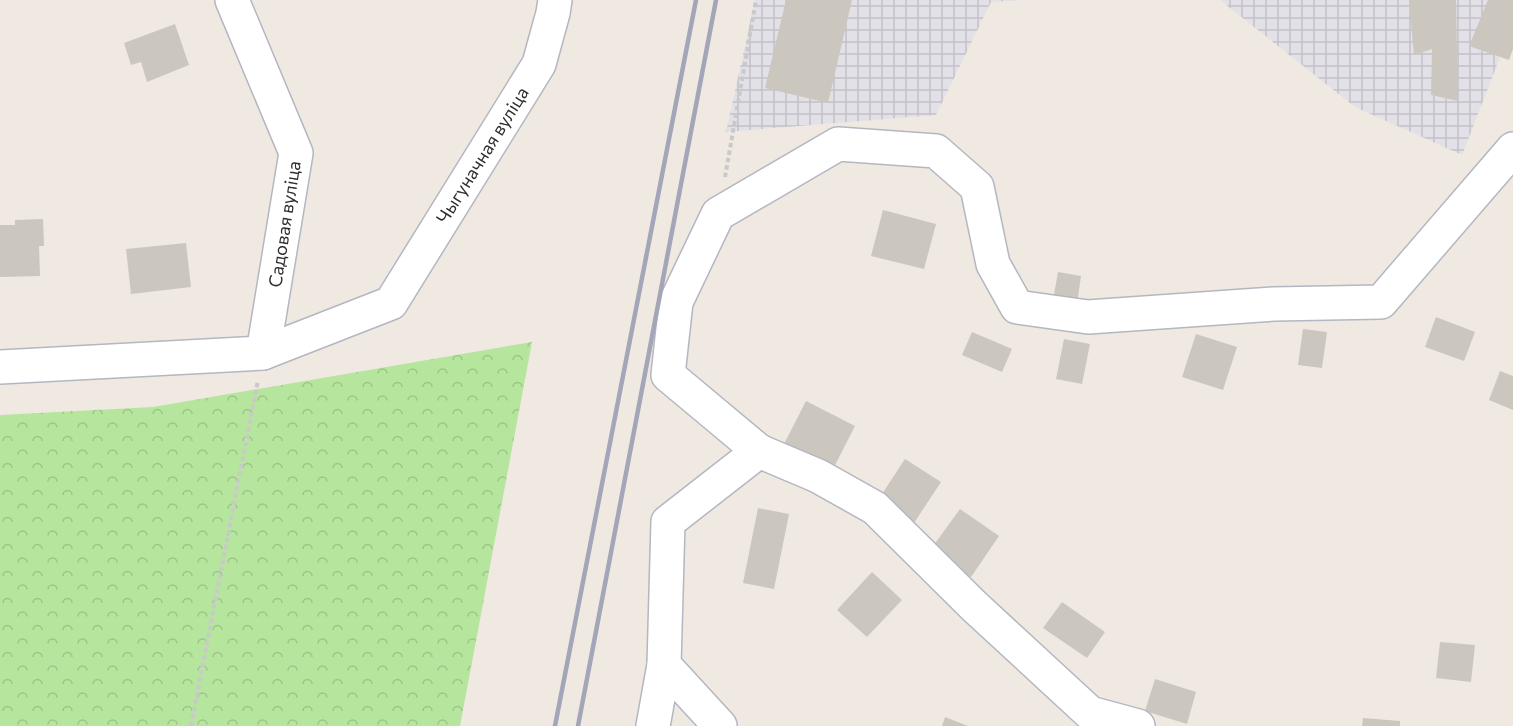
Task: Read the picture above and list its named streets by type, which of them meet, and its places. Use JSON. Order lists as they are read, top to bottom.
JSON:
{
  "streets": {
    "street": ["Чыгуначная вуліца", "Садовая вуліца"]
  },
  "crossings": [
    ["Чыгуначная вуліца", "Садовая вуліца"]
  ]
}
